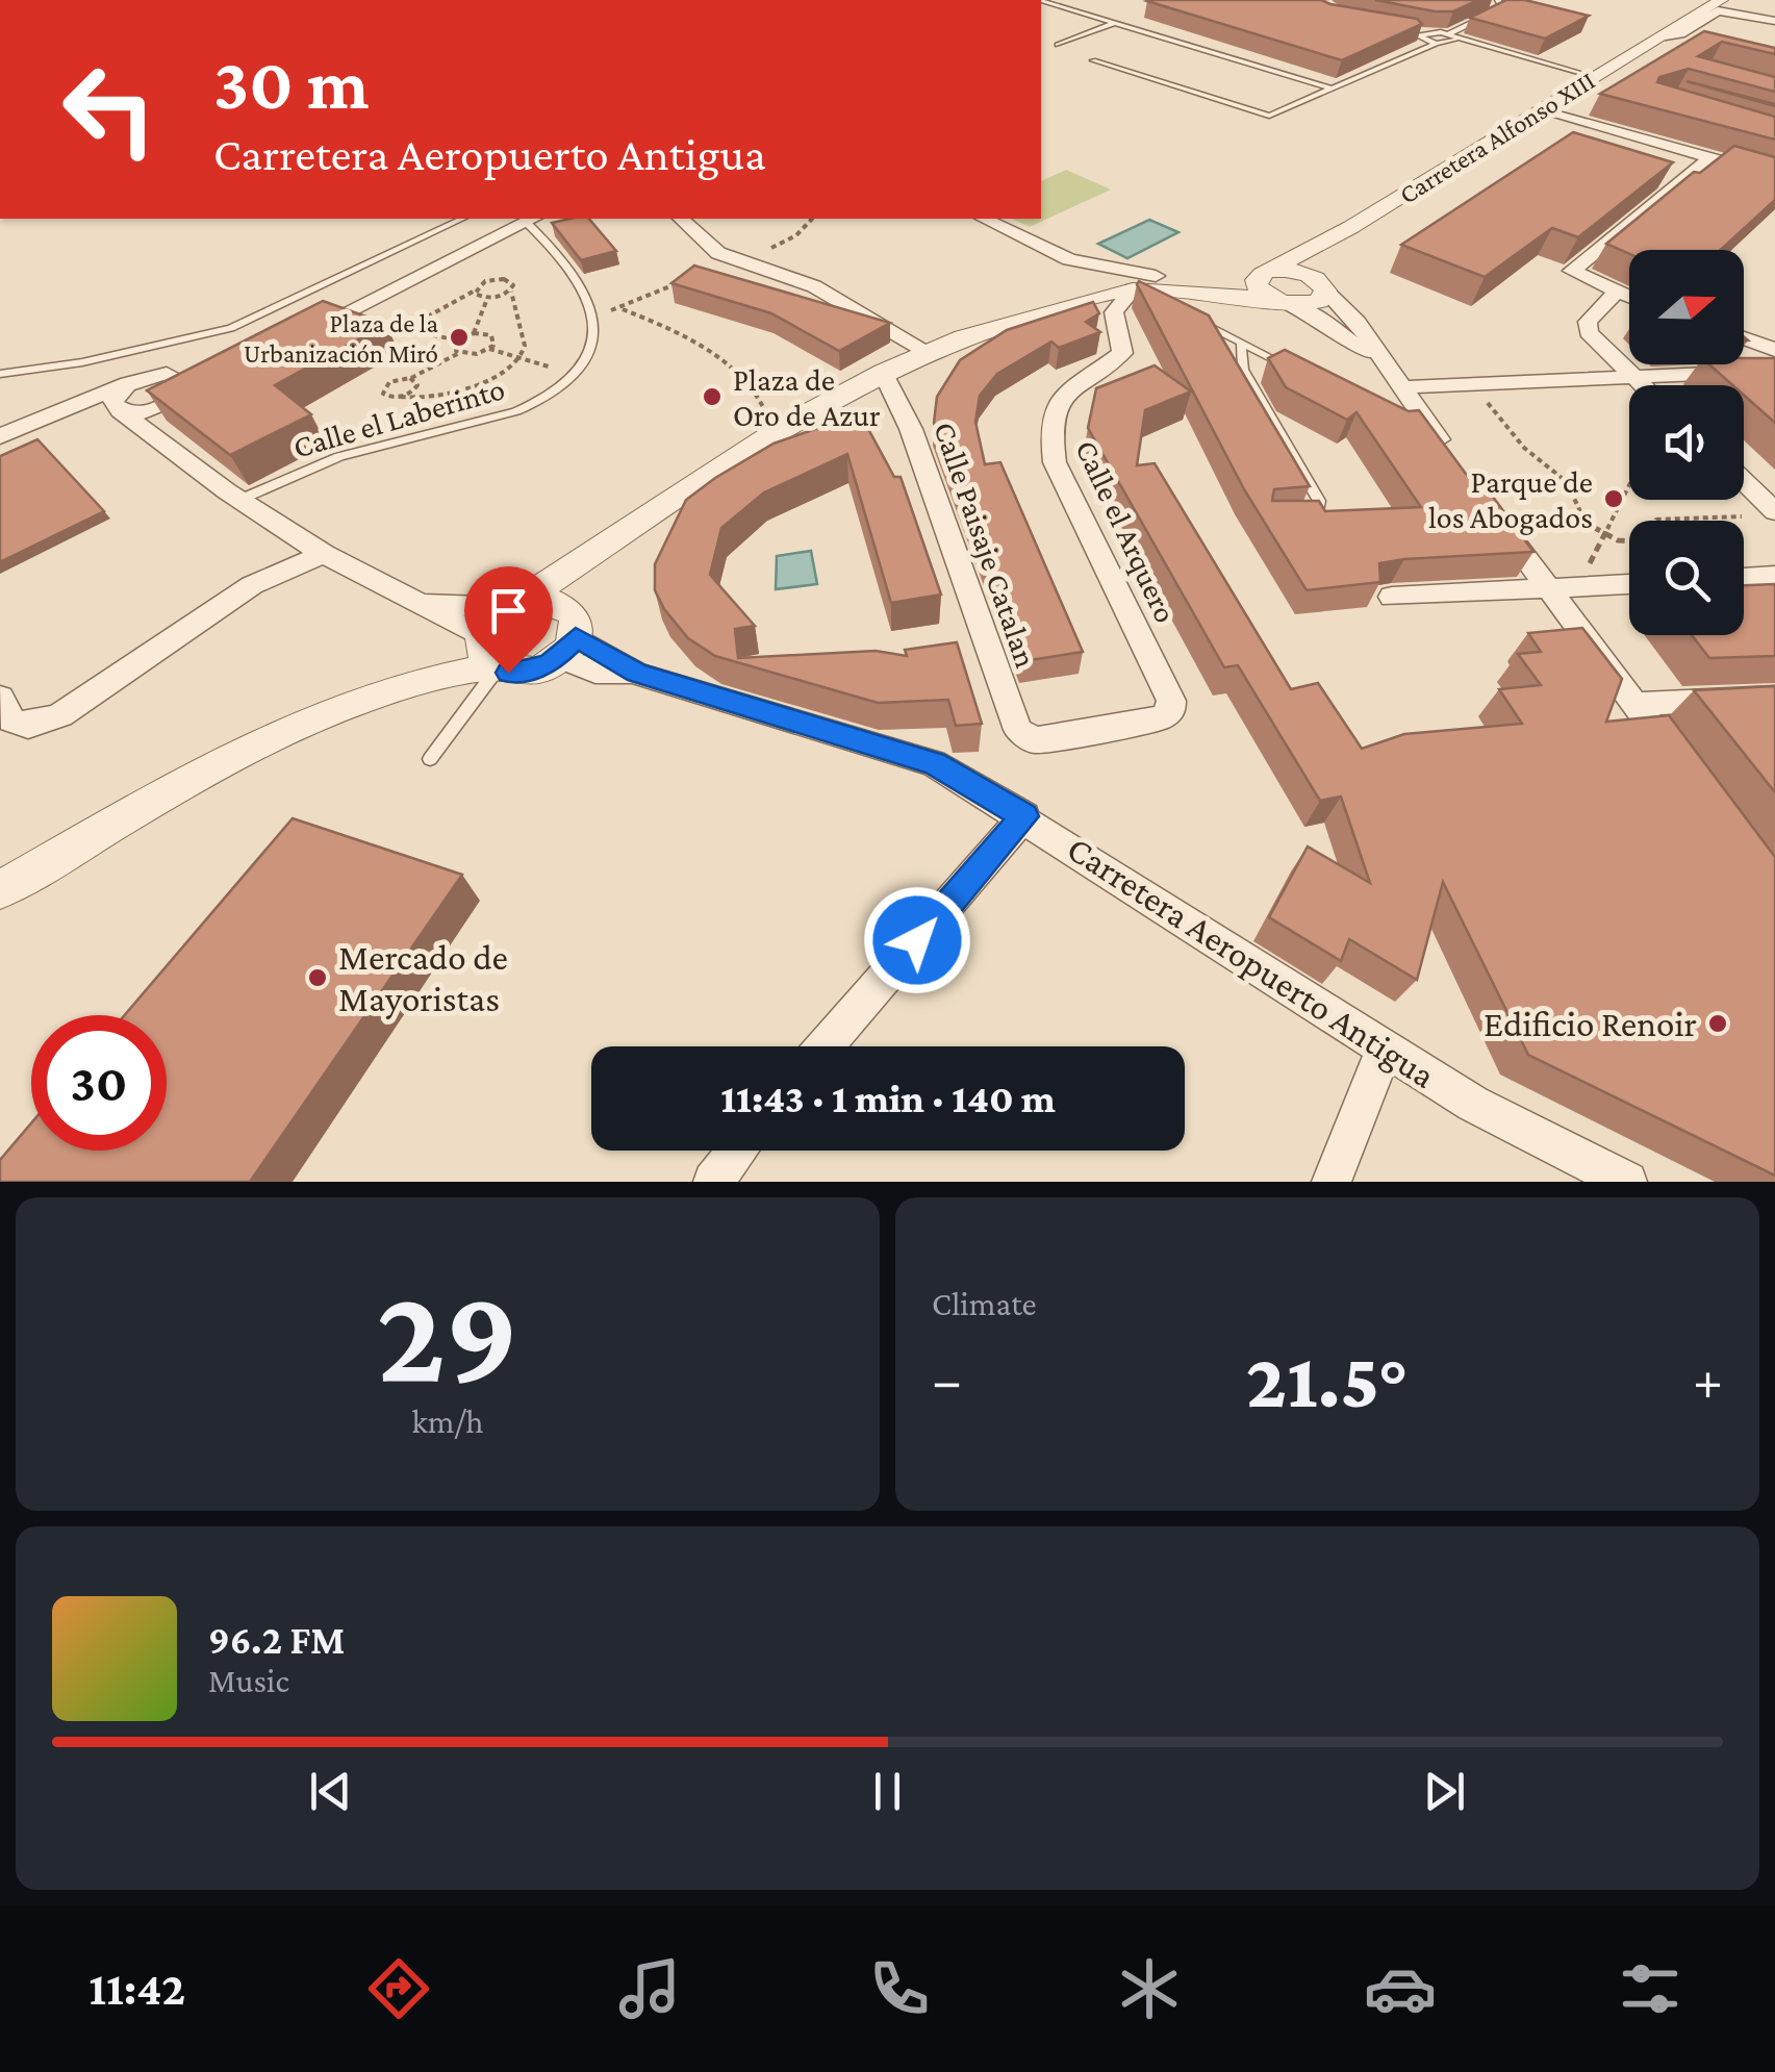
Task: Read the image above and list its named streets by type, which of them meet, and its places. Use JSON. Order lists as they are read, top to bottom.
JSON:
{
  "streets": {
    "street": [
      "Carretera Alfonso XIII",
      "Calle el Arquero",
      "Calle Paisaje Catalan",
      "Carretera Aeropuerto Antigua"
    ],
    "lane": ["Calle el Laberinto"]
  },
  "crossings": [
    ["Calle el Arquero", "Calle Paisaje Catalan"]
  ],
  "places": [
    "Plaza de la Urbanización Miró",
    "Plaza de Oro de Azur",
    "Parque de los Abogados",
    "Mercado de Mayoristas",
    "Edificio Renoir"
  ],
  "north": "right",
  "page": {
    "turn": ["30 m", "Carretera Aeropuerto Antigua"],
    "limit": "30",
    "trip": "11:43 · 1 min · 140 m",
    "tile": [
      ["29", "km/h"],
      "Climate"
    ],
    "heat": ["−", "21.5°", "+"],
    "song": ["96.2 FM", "Music"],
    "tabs": "11:42"
  }
}
